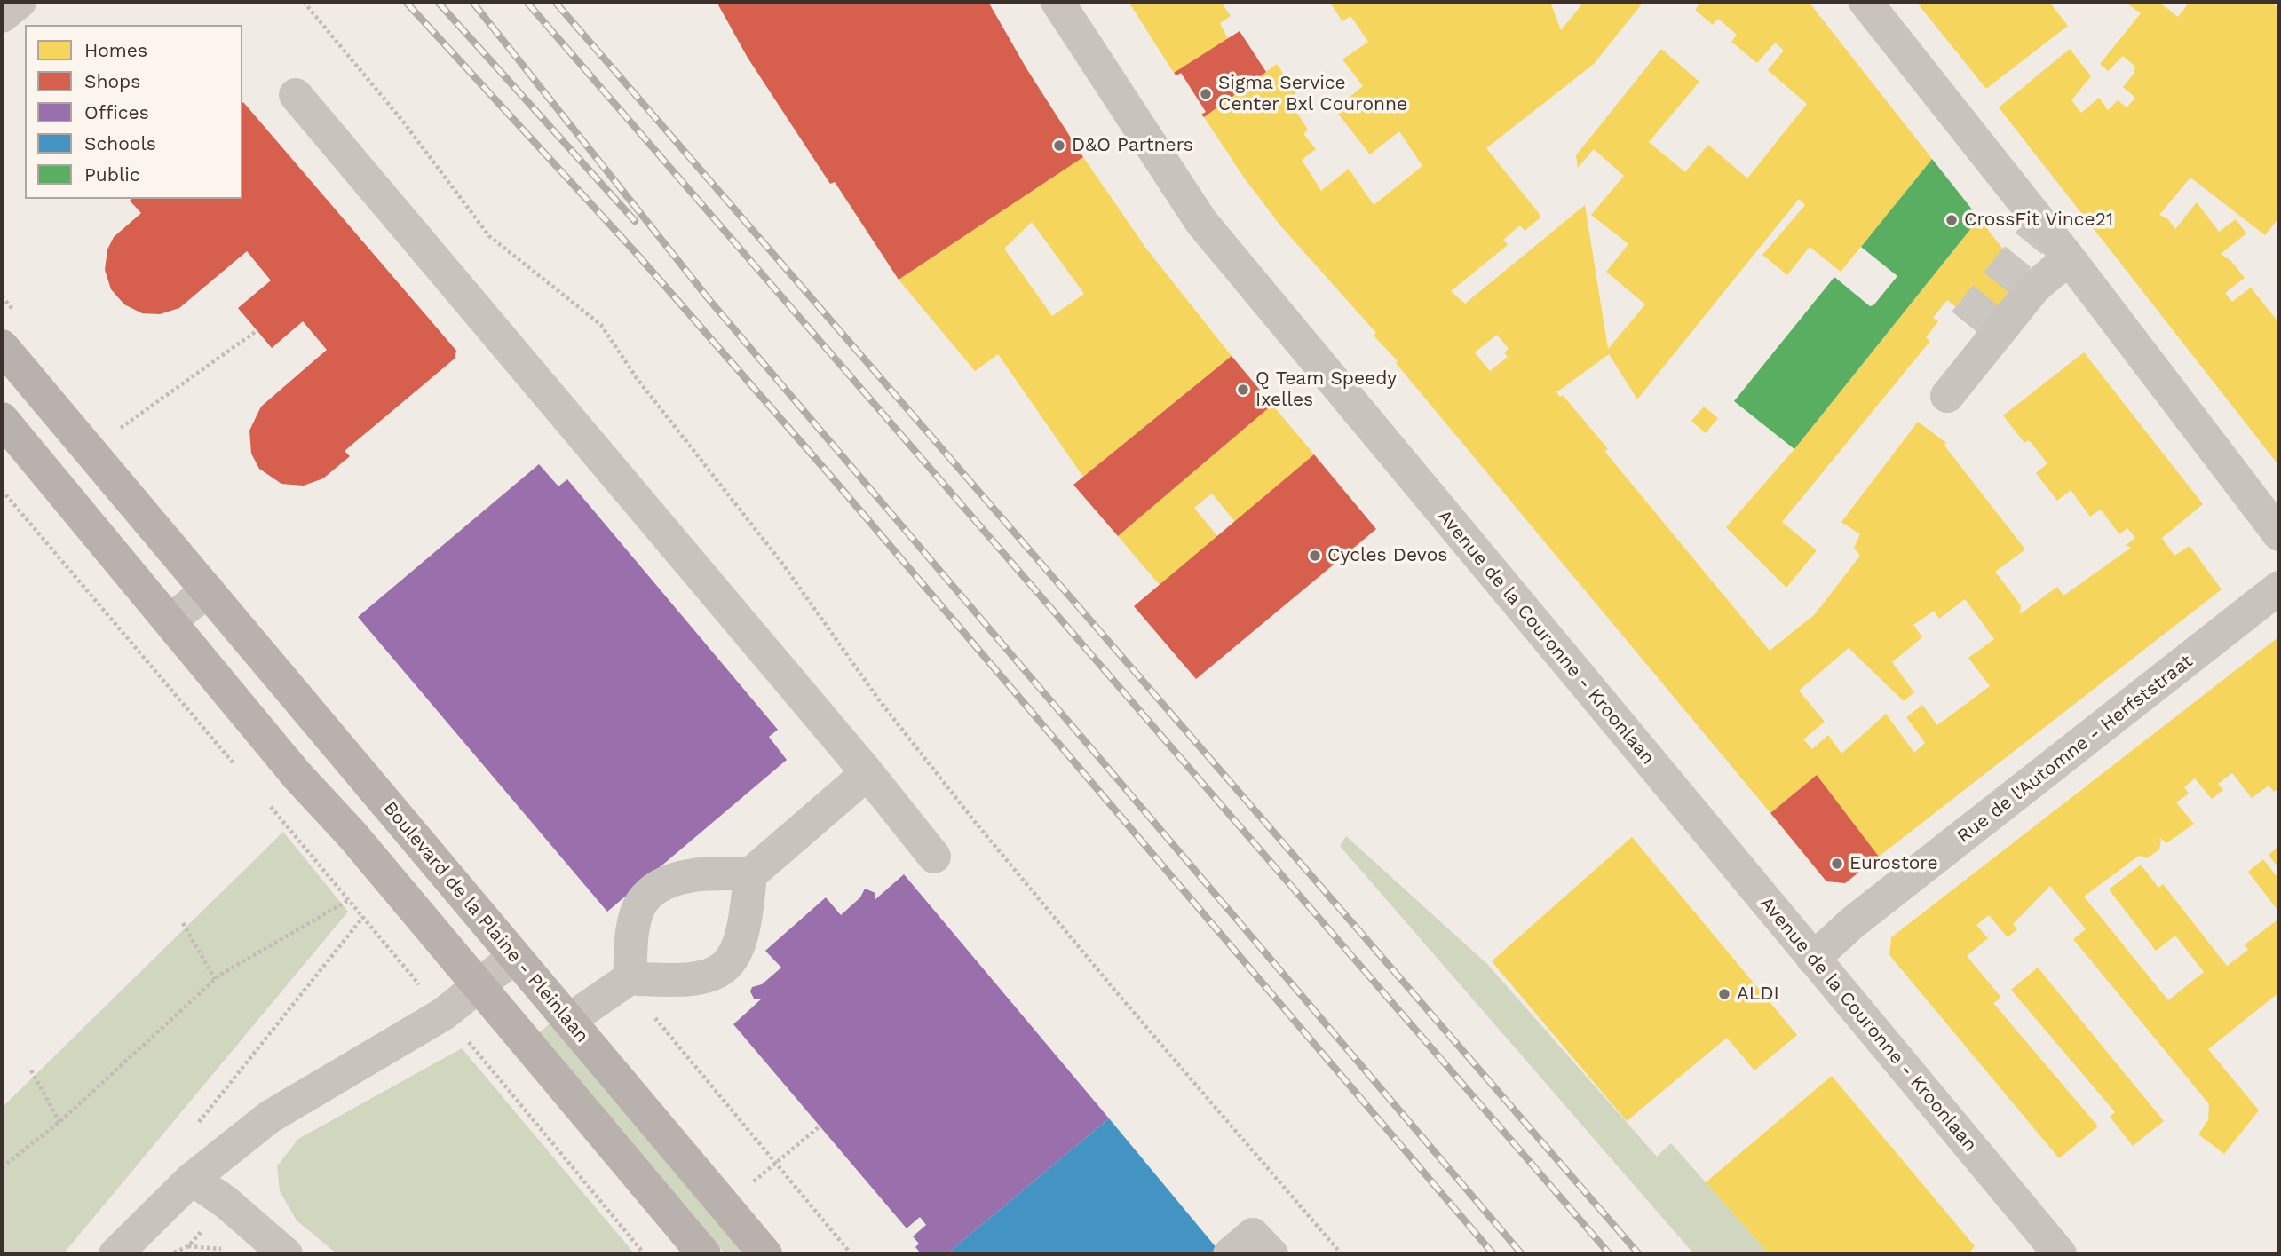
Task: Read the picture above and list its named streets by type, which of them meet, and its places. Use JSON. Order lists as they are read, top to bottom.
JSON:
{
  "streets": {
    "main road": ["Boulevard de la Plaine - Pleinlaan"],
    "street": ["Avenue de la Couronne - Kroonlaan", "Rue de l'Automne - Herfststraat"]
  },
  "crossings": [
    ["Avenue de la Couronne - Kroonlaan", "Rue de l'Automne - Herfststraat"]
  ],
  "places": [
    "Sigma Service Center Bxl Couronne",
    "D&O Partners",
    "CrossFit Vince21",
    "Q Team Speedy Ixelles",
    "Cycles Devos",
    "Eurostore",
    "ALDI"
  ],
  "legend": [
    "Homes",
    "Shops",
    "Offices",
    "Schools",
    "Public"
  ]
}
